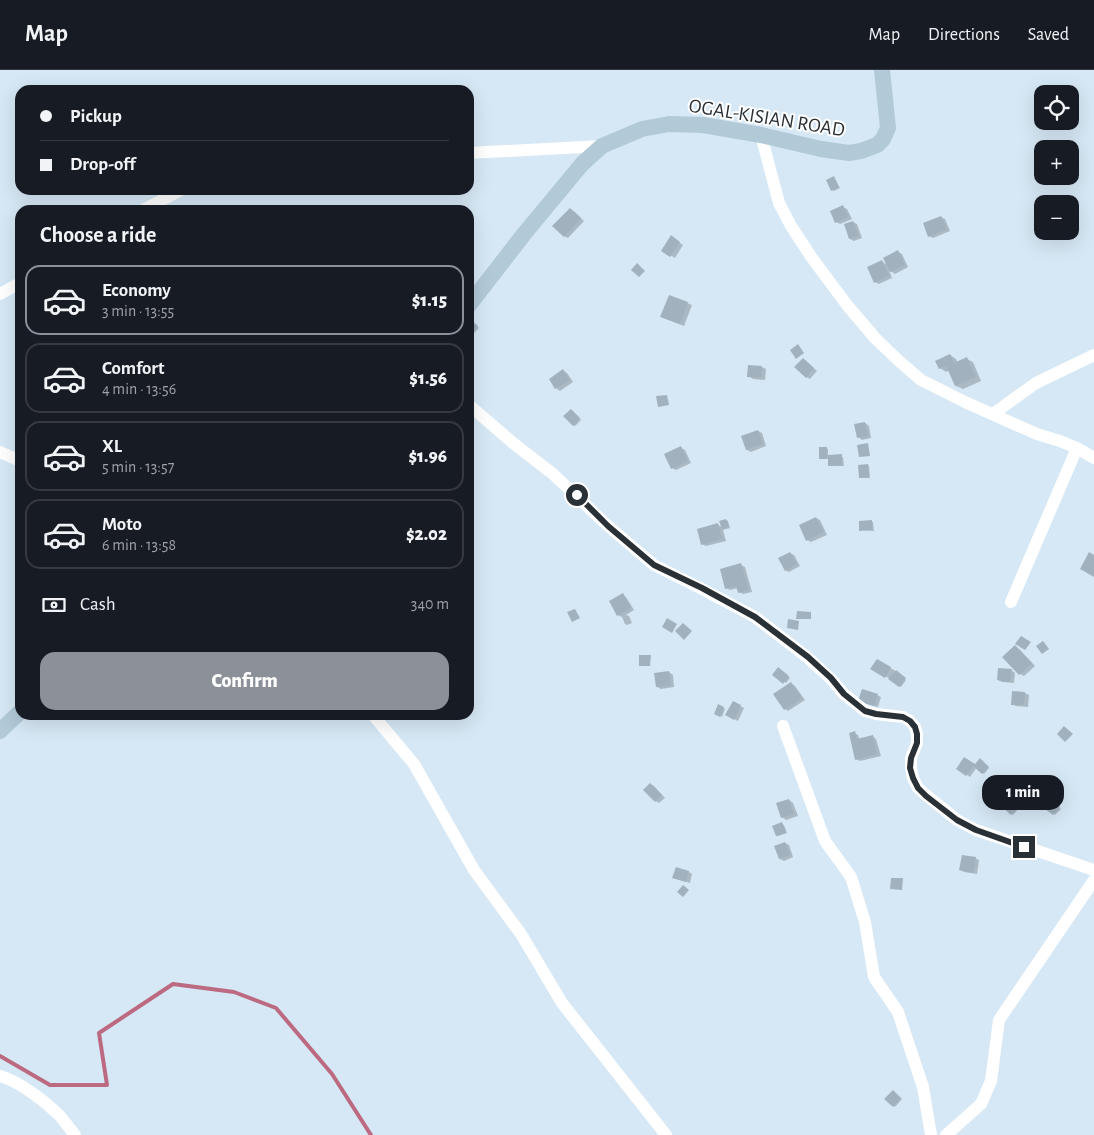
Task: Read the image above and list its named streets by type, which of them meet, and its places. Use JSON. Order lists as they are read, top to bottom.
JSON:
{
  "streets": {
    "main road": ["OGAL-KISIAN ROAD"]
  },
  "page": {
    "header": "Map",
    "nav": ["Map", "Directions", "Saved"],
    "map_buttons": ["+", "−"],
    "banner": ["Pickup", "Drop-off"],
    "heading": "Choose a ride",
    "list": [
      {
        "name": "Economy",
        "note": "3 min · 13:55",
        "value": "$1.15"
      },
      {
        "name": "Comfort",
        "note": "4 min · 13:56",
        "value": "$1.56"
      },
      {
        "name": "XL",
        "note": "5 min · 13:57",
        "value": "$1.96"
      },
      {
        "name": "Moto",
        "note": "6 min · 13:58",
        "value": "$2.02"
      }
    ],
    "pay": ["Cash", "340 m"],
    "buttons": "Confirm",
    "bubble": "1 min"
  }
}
